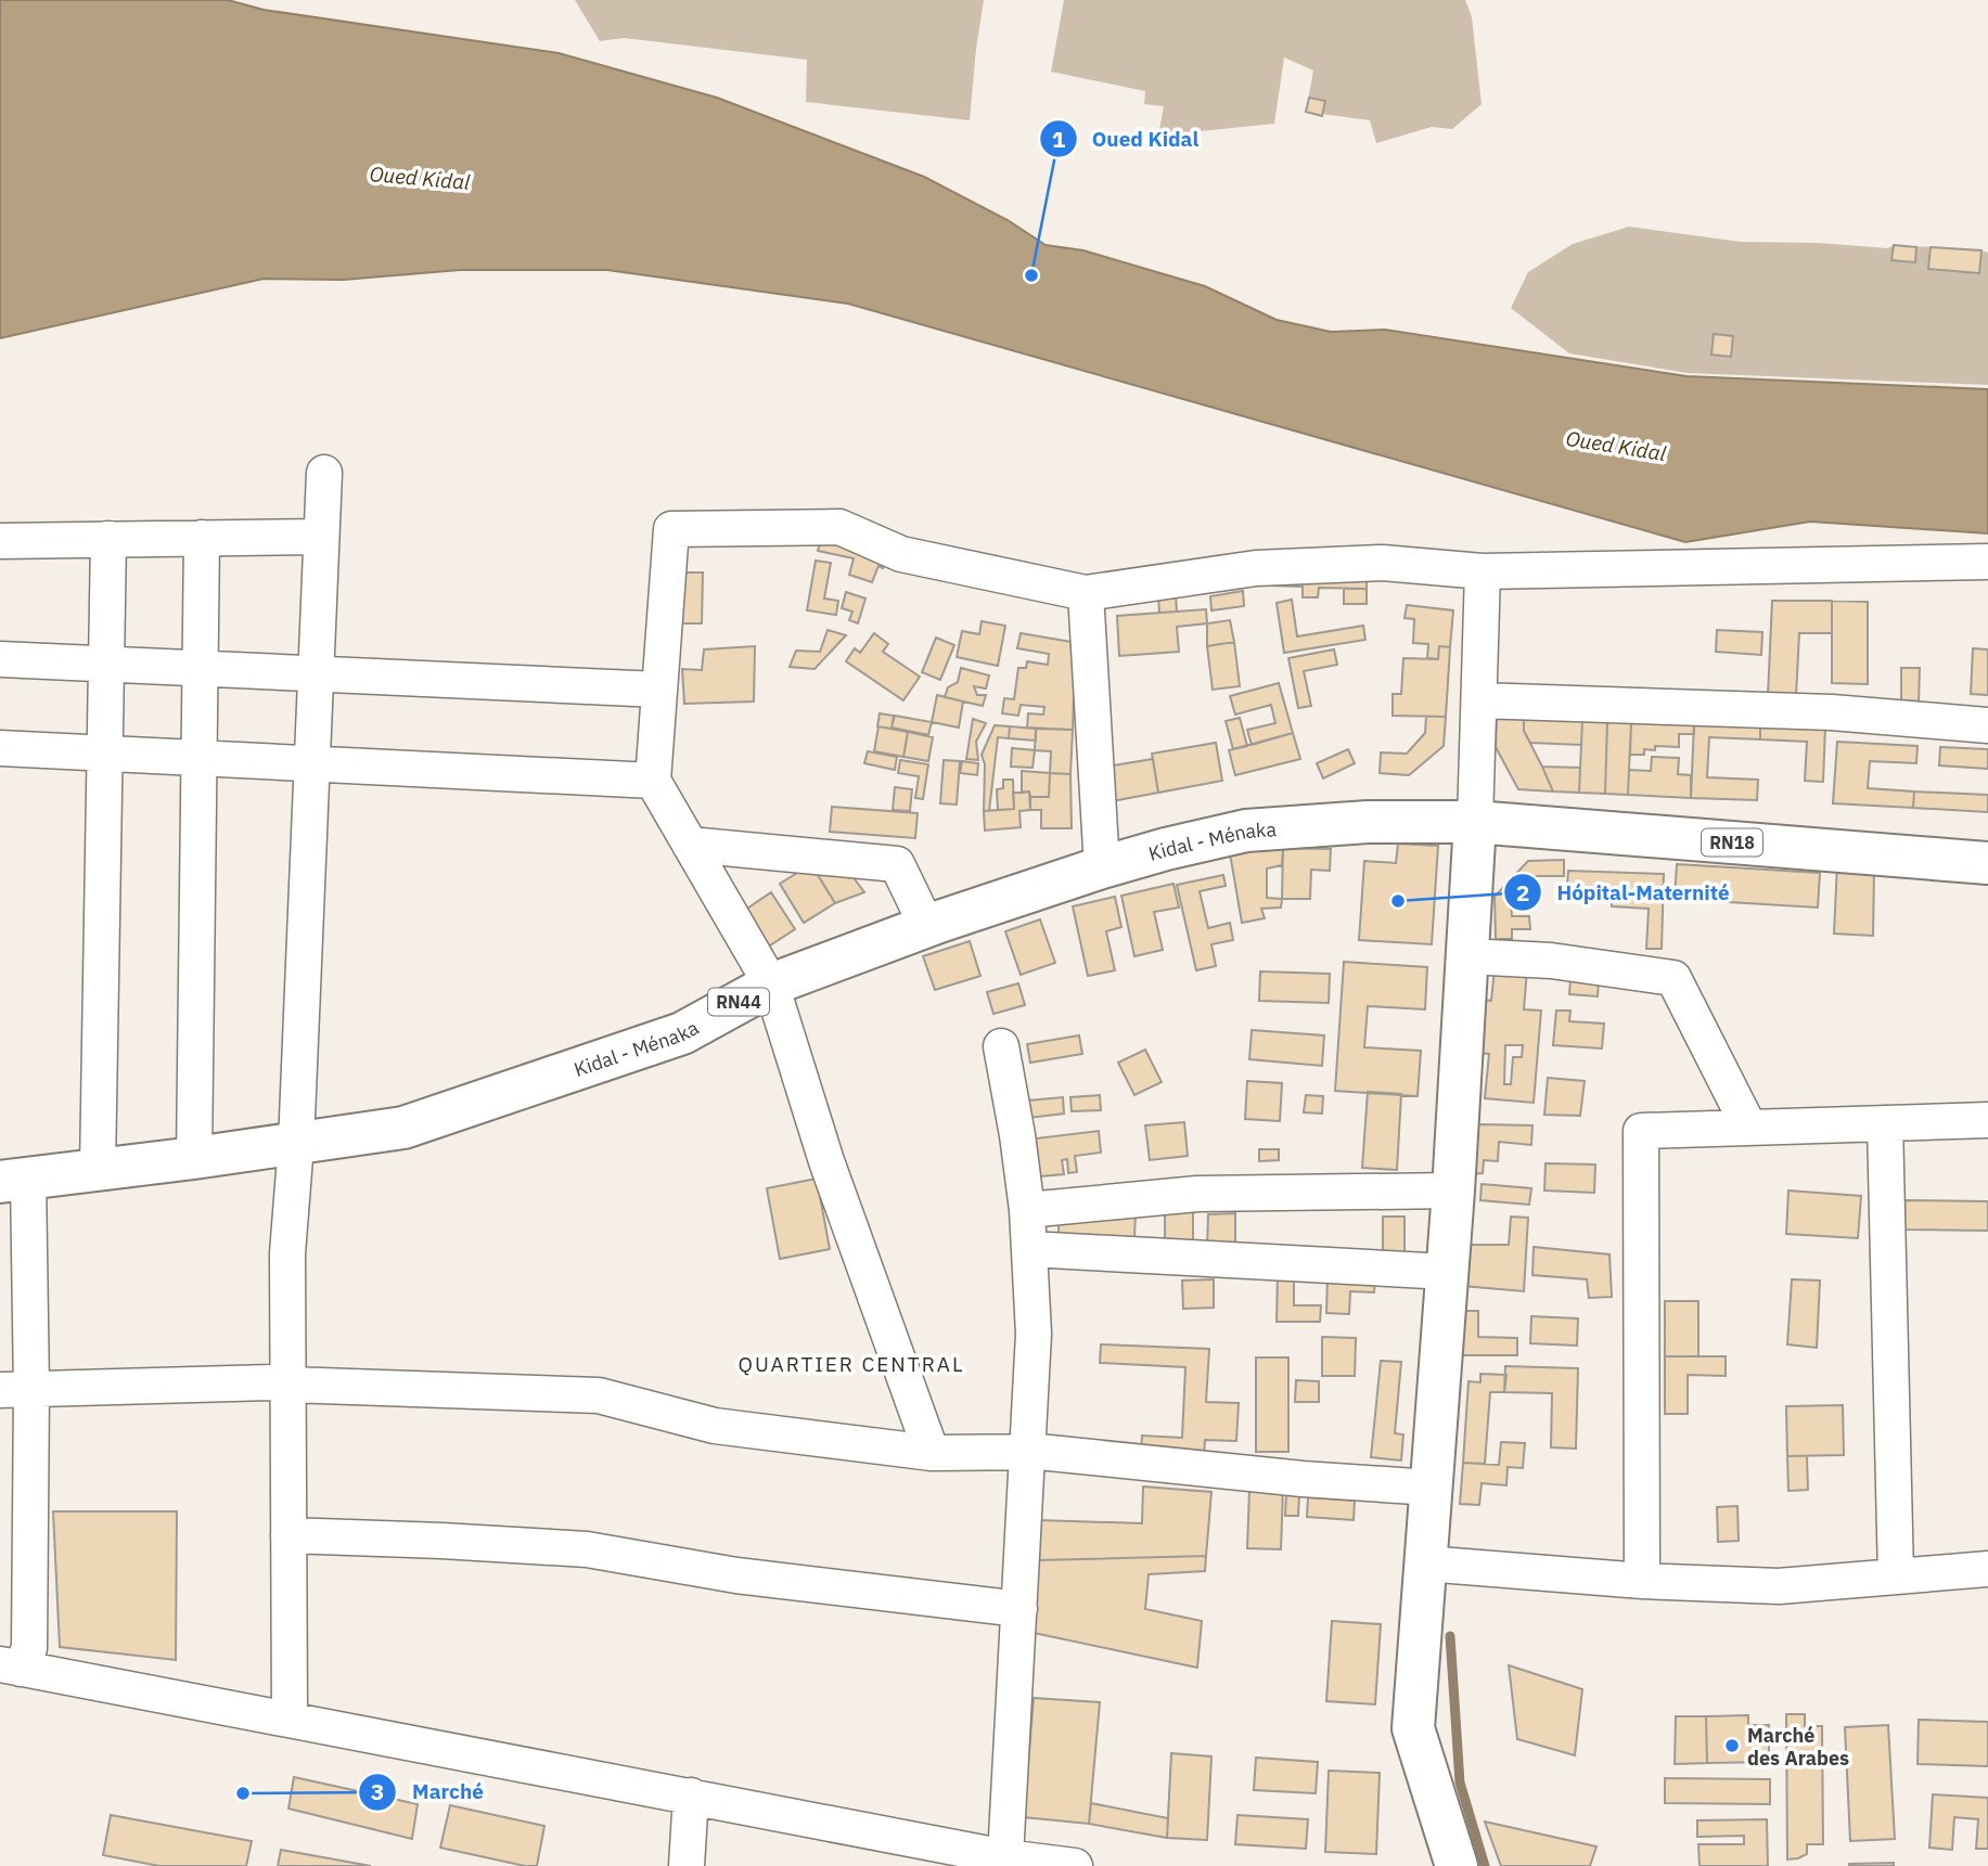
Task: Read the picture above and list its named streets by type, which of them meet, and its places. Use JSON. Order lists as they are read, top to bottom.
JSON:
{
  "streets": {
    "main road": ["Kidal - Ménaka", "RN18", "RN44"]
  },
  "crossings": [
    ["Kidal - Ménaka", "RN18"]
  ],
  "districts": ["QUARTIER CENTRAL"],
  "water": ["Oued Kidal"],
  "places": [
    "Oued Kidal",
    "Hópital-Maternité",
    "Marché des Arabes",
    "Marché"
  ]
}
